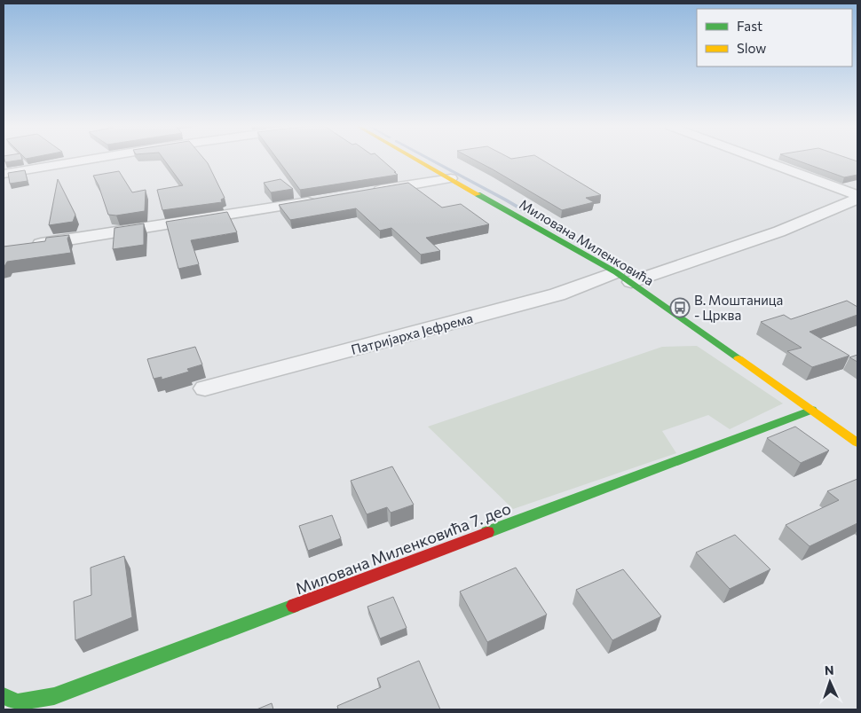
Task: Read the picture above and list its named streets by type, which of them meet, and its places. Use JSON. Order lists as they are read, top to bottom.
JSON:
{
  "streets": {
    "street": ["Милована Миленковића", "Патријарха Јефрема", "Милована Миленковића 7. део"]
  },
  "crossings": [
    ["Милована Миленковића", "Патријарха Јефрема"],
    ["Милована Миленковића", "Милована Миленковића 7. део"]
  ],
  "places": {
    "bus stop": ["В. Моштаница - Црква"]
  },
  "legend": ["Fast", "Slow"],
  "north": "top"
}
